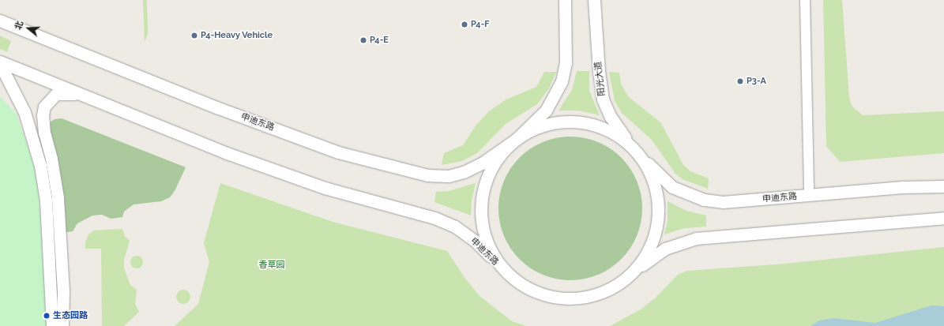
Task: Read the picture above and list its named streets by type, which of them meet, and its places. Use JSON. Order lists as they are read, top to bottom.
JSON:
{
  "streets": {
    "street": ["阳光大道", "申迪东路"]
  },
  "crossings": [
    ["阳光大道", "申迪东路"]
  ],
  "parks": ["香草园"],
  "places": [
    "P4-F",
    "P4-Heavy Vehicle",
    "P4-E",
    "P3-A",
    "生态园路"
  ],
  "north": "left"
}
